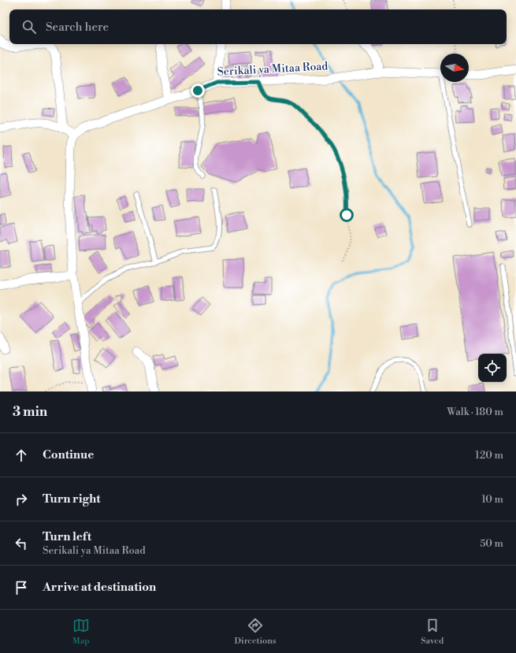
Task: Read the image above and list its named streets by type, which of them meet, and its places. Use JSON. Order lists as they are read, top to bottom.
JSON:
{
  "streets": {
    "street": ["Serikali ya Mitaa Road"]
  },
  "north": "right",
  "page": {
    "search": "Search here",
    "heading": ["3 min", "Walk · 180 m"],
    "list": [
      ["Continue", "120 m"],
      ["Turn right", "10 m"],
      ["Turn left", "Serikali ya Mitaa Road", "50 m"],
      "Arrive at destination"
    ],
    "nav": ["Map", "Directions", "Saved"]
  }
}
